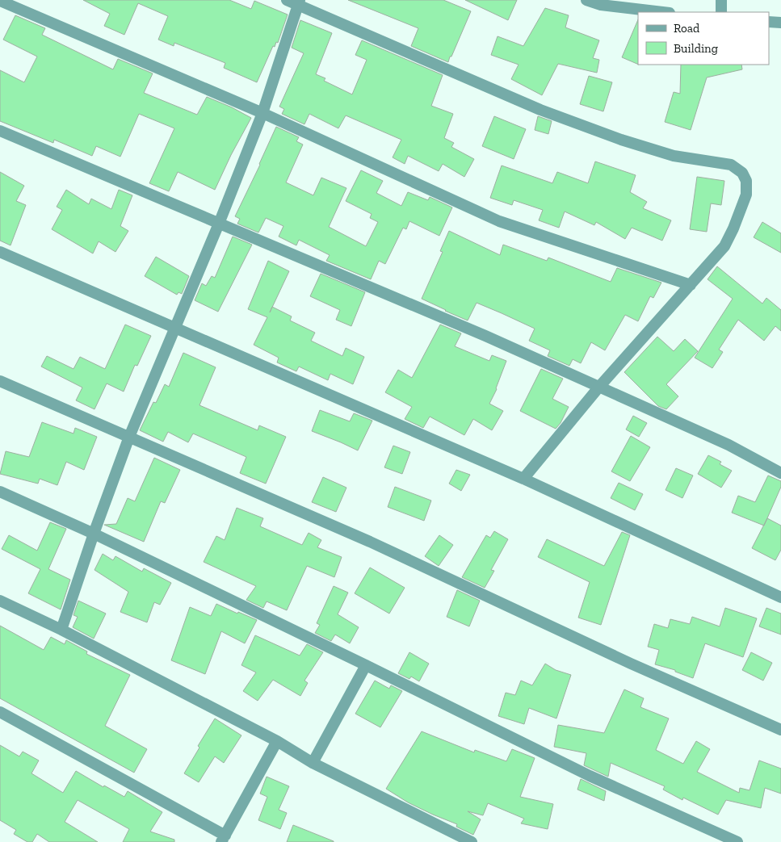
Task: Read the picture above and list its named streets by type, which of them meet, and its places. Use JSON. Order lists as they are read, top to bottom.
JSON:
{
  "legend": ["Road", "Building"]
}
